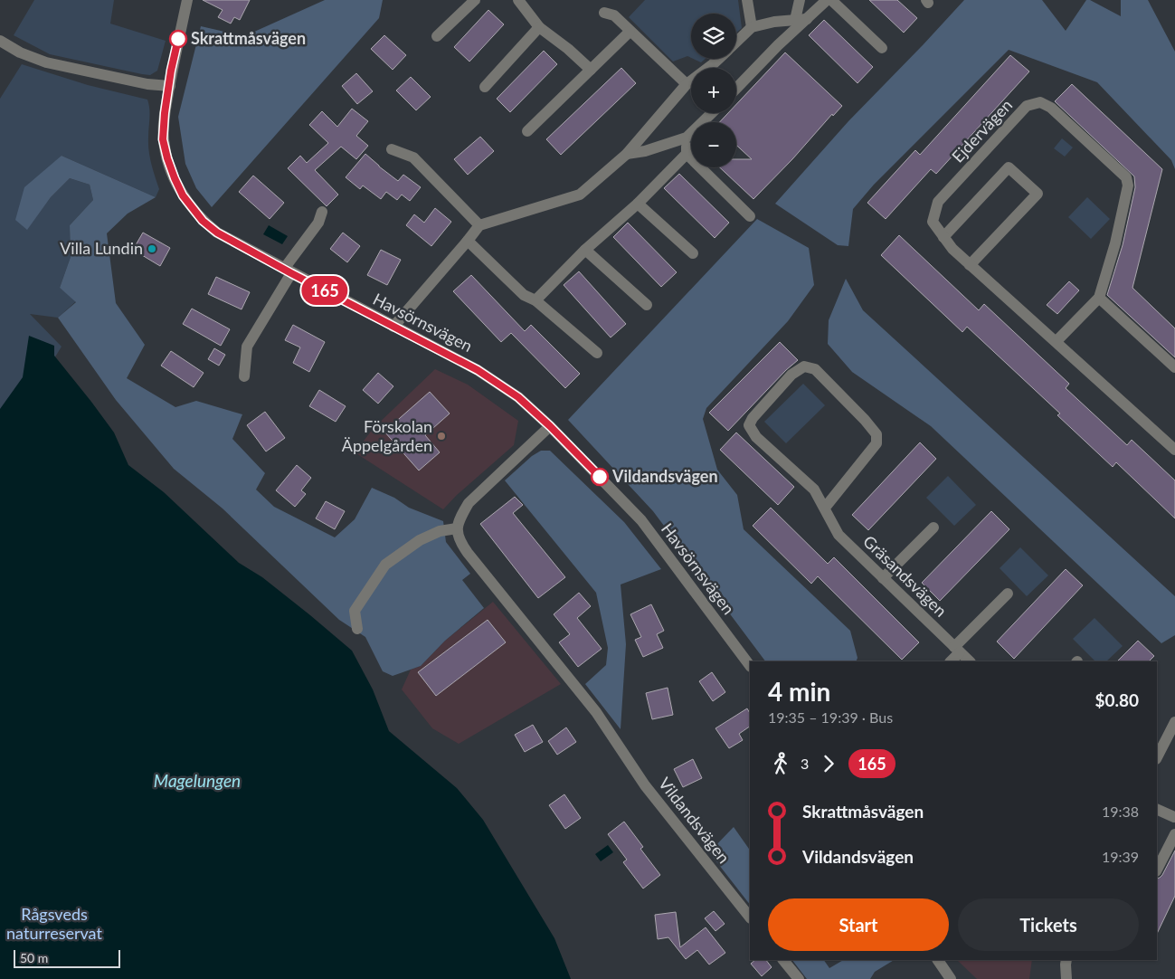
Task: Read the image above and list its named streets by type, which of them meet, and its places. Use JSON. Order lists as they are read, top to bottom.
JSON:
{
  "streets": {
    "street": [
      "Ejdervägen",
      "Havsörnsvägen",
      "Gräsandsvägen",
      "Vildandsvägen"
    ]
  },
  "water": ["Magelungen"],
  "parks": ["Rågsveds naturreservat"],
  "places": [
    "Skrattmåsvägen",
    "Villa Lundin",
    "Förskolan Äppelgården",
    "Vildandsvägen"
  ],
  "lines": ["bus line 165"],
  "scale_bar": "50 m",
  "page": {
    "on_map": "165",
    "map_buttons": ["+", "−"],
    "heading": ["4 min", "19:35 – 19:39 · Bus", "$0.80"],
    "legs": ["3", "165"],
    "list": [
      {
        "name": "Skrattmåsvägen",
        "value": "19:38"
      },
      {
        "name": "Vildandsvägen",
        "value": "19:39"
      }
    ],
    "buttons": ["Start", "Tickets"],
    "scale": "50 m"
  }
}
